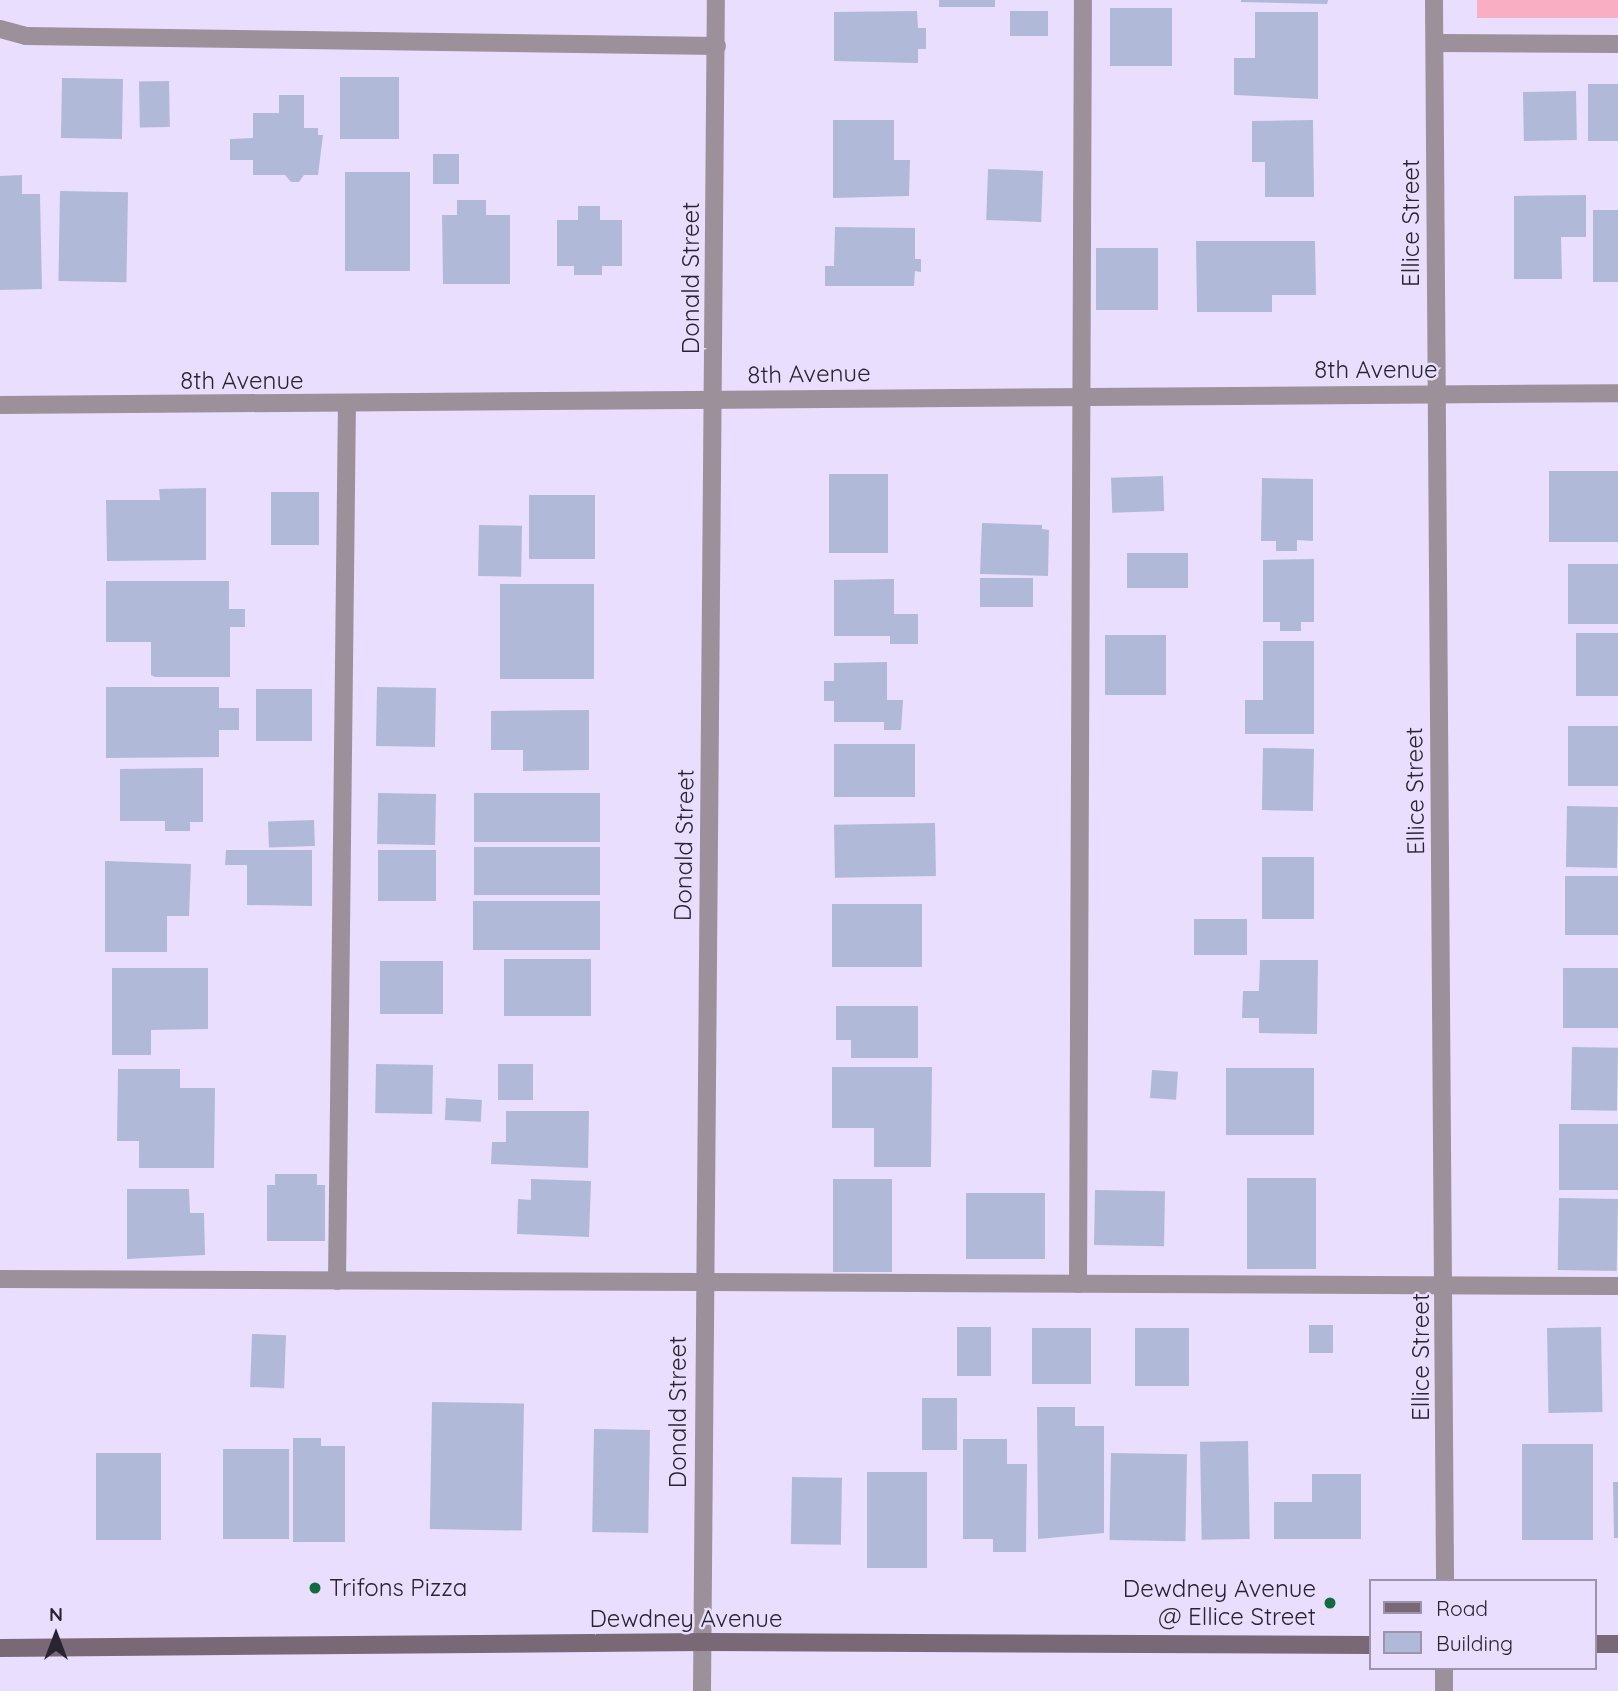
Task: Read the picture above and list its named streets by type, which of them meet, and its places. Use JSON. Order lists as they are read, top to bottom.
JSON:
{
  "streets": {
    "main road": ["Dewdney Avenue"],
    "street": ["Ellice Street", "Donald Street", "8th Avenue"]
  },
  "crossings": [
    ["Ellice Street", "8th Avenue"],
    ["Donald Street", "8th Avenue"],
    ["Donald Street", "Dewdney Avenue"]
  ],
  "places": ["Trifons Pizza", "Dewdney Avenue @ Ellice Street"],
  "legend": ["Road", "Building"],
  "north": "top"
}
